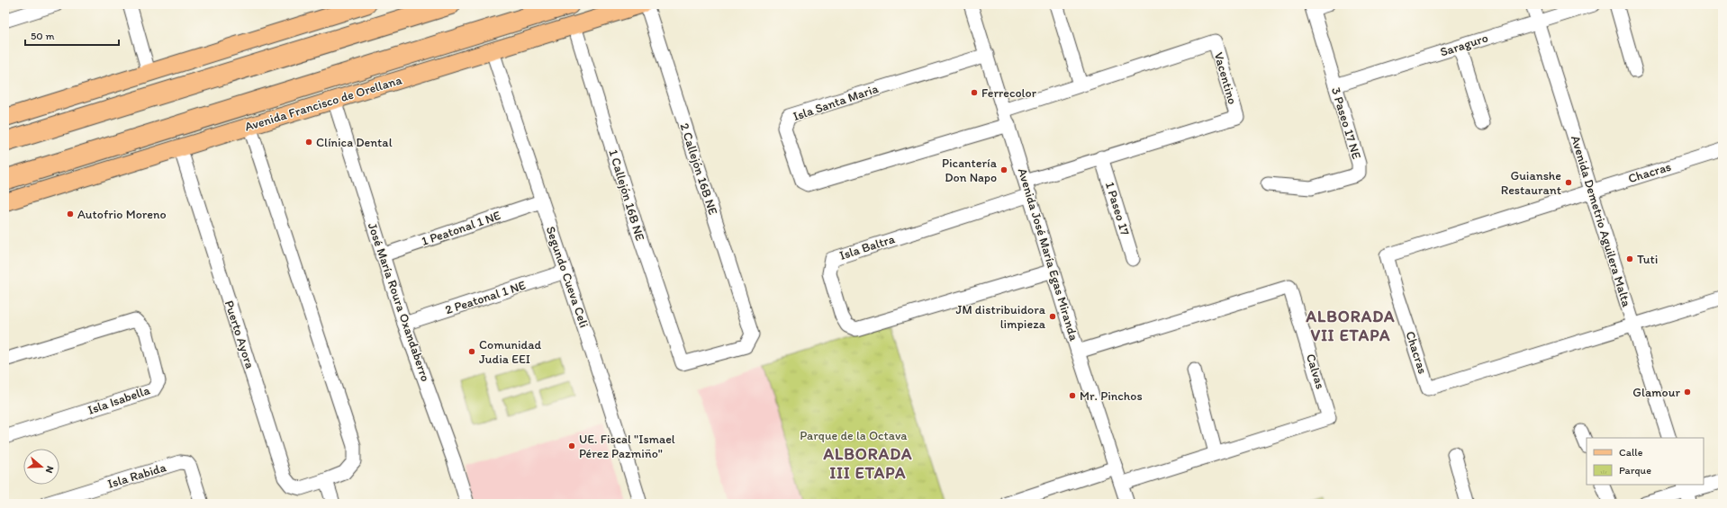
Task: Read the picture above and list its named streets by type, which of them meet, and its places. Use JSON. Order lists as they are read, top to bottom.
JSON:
{
  "streets": {
    "highway": ["Avenida Francisco de Orellana"],
    "street": [
      "Saraguro",
      "Vacentino",
      "Isla Santa Maria",
      "3 Paseo 17 NE",
      "2 Callejón 16B NE",
      "Chacras",
      "1 Callejón 16B NE",
      "1 Paseo 17",
      "Avenida Demetrio Aguilera Malta",
      "1 Peatonal 1 NE",
      "Isla Baltra",
      "Avenida José María Egas Miranda",
      "Segundo Cueva Celi",
      "2 Peatonal 1 NE",
      "José María Roura Oxandaberro",
      "Puerto Ayora",
      "Calvas",
      "Isla Isabella",
      "Isla Rabida"
    ]
  },
  "crossings": [
    ["Saraguro", "3 Paseo 17 NE"],
    ["Saraguro", "Avenida Demetrio Aguilera Malta"],
    ["Vacentino", "1 Paseo 17"],
    ["Vacentino", "Avenida José María Egas Miranda"],
    ["Isla Santa Maria", "Avenida José María Egas Miranda"],
    ["Avenida Francisco de Orellana", "1 Callejón 16B NE"],
    ["Avenida Francisco de Orellana", "Segundo Cueva Celi"],
    ["Avenida Francisco de Orellana", "José María Roura Oxandaberro"],
    ["Avenida Francisco de Orellana", "Puerto Ayora"],
    ["2 Callejón 16B NE", "1 Callejón 16B NE"],
    ["Chacras", "Avenida Demetrio Aguilera Malta"],
    ["1 Peatonal 1 NE", "Segundo Cueva Celi"],
    ["1 Peatonal 1 NE", "José María Roura Oxandaberro"],
    ["Isla Baltra", "Avenida José María Egas Miranda"],
    ["Avenida José María Egas Miranda", "Calvas"],
    ["Segundo Cueva Celi", "2 Peatonal 1 NE"],
    ["2 Peatonal 1 NE", "José María Roura Oxandaberro"]
  ],
  "districts": ["ALBORADA VII ETAPA", "ALBORADA III ETAPA"],
  "parks": ["Parque de la Octava"],
  "places": [
    "Ferrecolor",
    "Clínica Dental",
    "Picantería Don Napo",
    "Guianshe Restaurant",
    "Autofrio Moreno",
    "Tuti",
    "JM distribuidora limpieza",
    "Comunidad Judia EEI",
    "Glamour",
    "Mr. Pinchos",
    "UE. Fiscal \"Ismael Pérez Pazmiño\""
  ],
  "legend": ["Calle", "Parque"],
  "scale_bar": "50 m",
  "north": "right"
}
